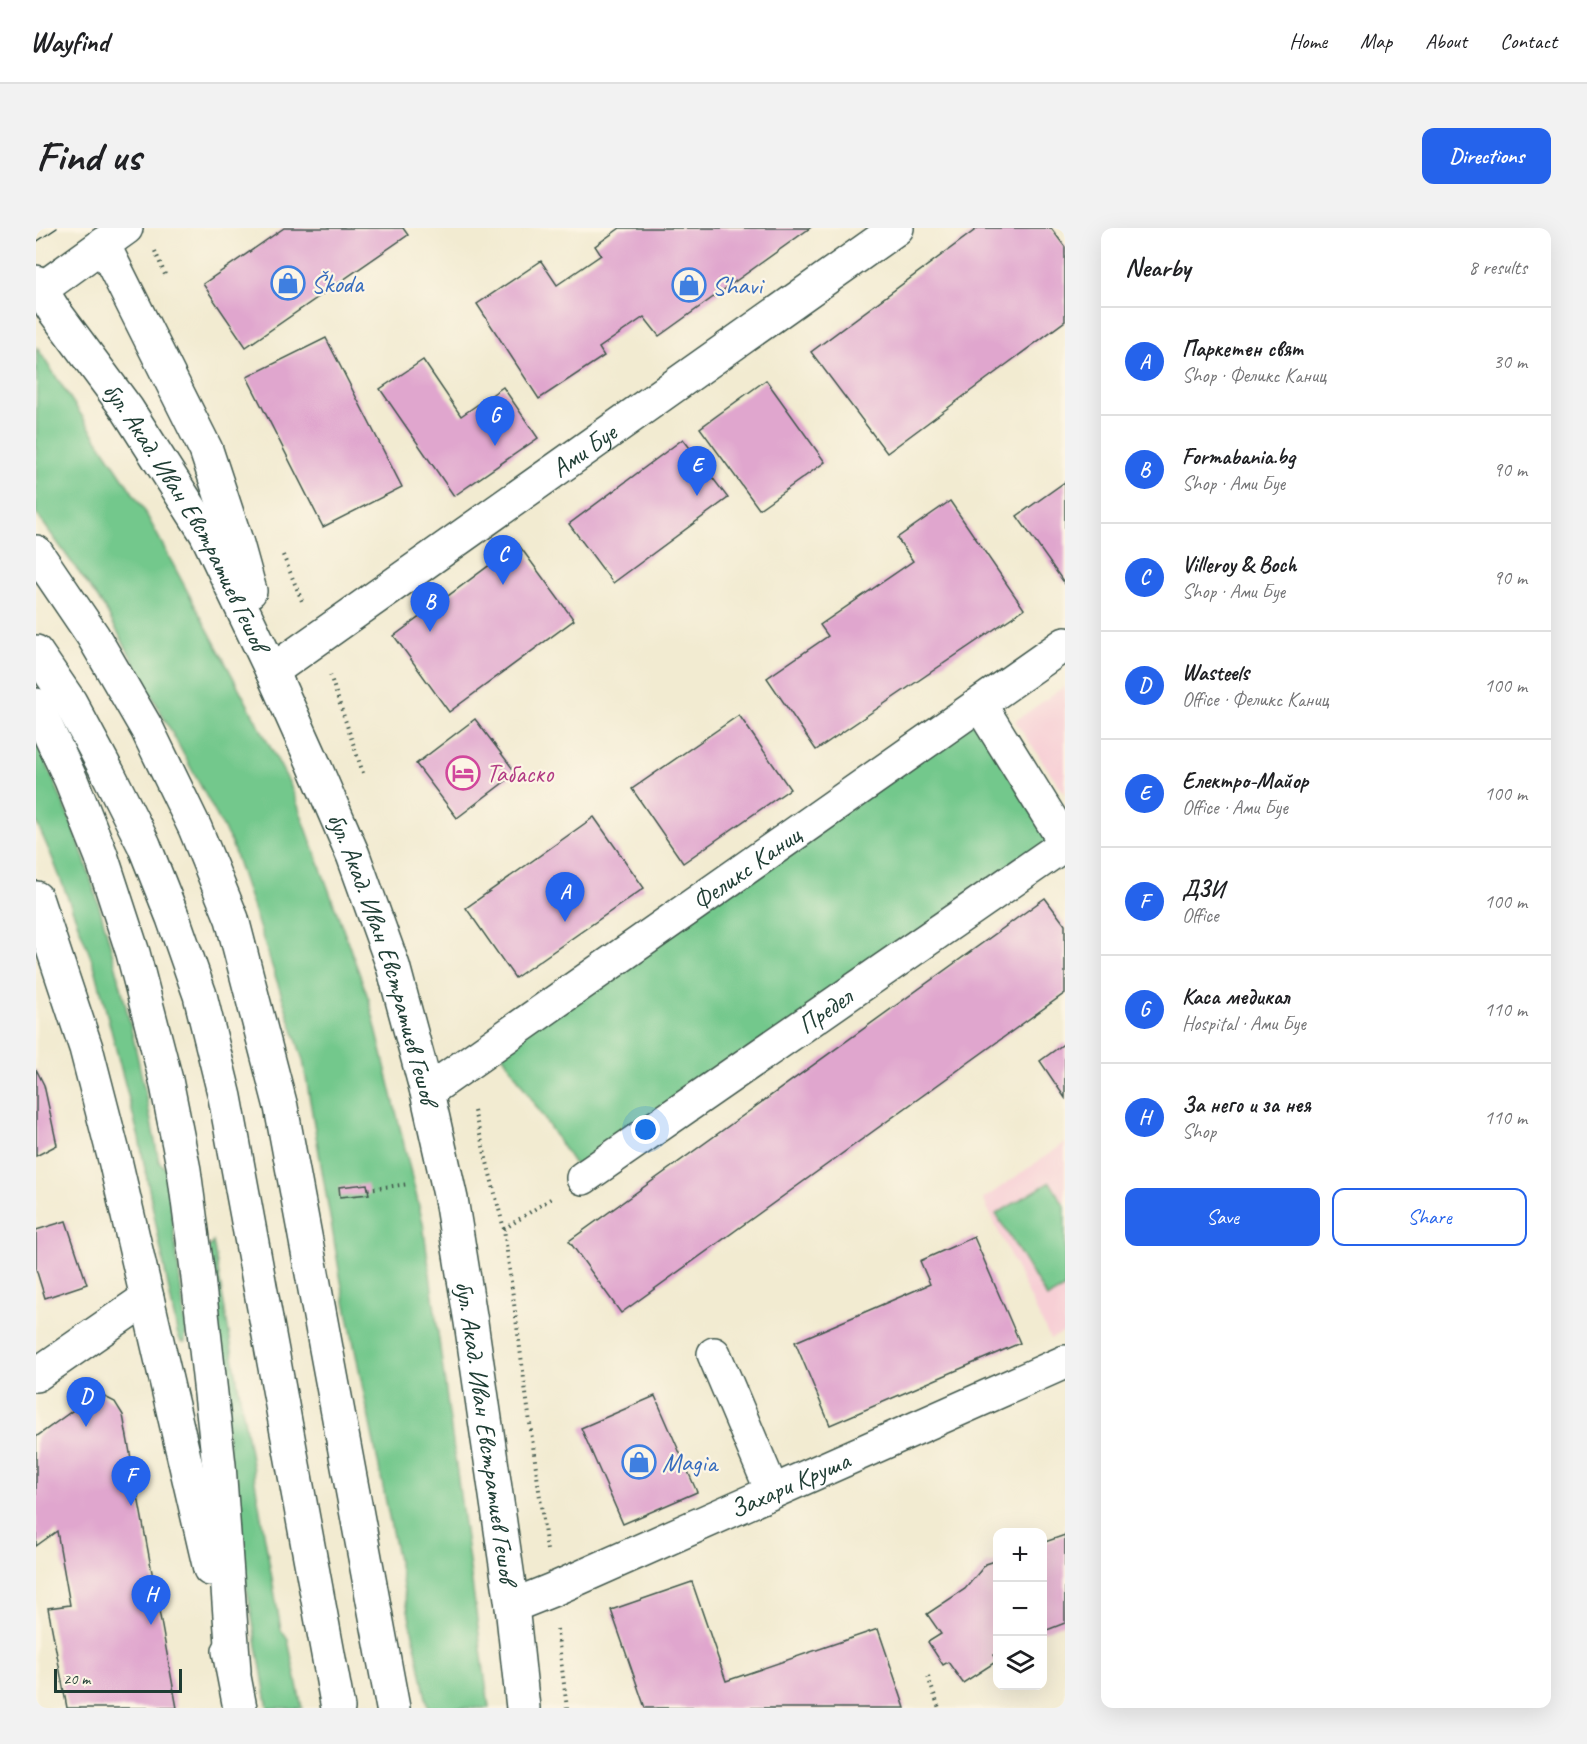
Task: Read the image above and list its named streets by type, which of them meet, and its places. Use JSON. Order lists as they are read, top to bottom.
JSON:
{
  "streets": {
    "main road": [
      "Ами Буе",
      "бул. Акад. Иван Евстратиев Гешов",
      "Феликс Каниц",
      "Предел",
      "Захари Круша"
    ]
  },
  "crossings": [
    ["Ами Буе", "бул. Акад. Иван Евстратиев Гешов"],
    ["бул. Акад. Иван Евстратиев Гешов", "Феликс Каниц"],
    ["бул. Акад. Иван Евстратиев Гешов", "Захари Круша"]
  ],
  "places": {
    "shop": ["Škoda", "Shavi", "Magia"],
    "hotel": ["Табаско"]
  },
  "scale_bar": "20 m",
  "page": {
    "header": "Wayfind",
    "nav": [
      "Home",
      "Map",
      "About",
      "Contact"
    ],
    "buttons": [
      "Directions",
      ["Save", "Share"]
    ],
    "title": "Find us",
    "heading": ["Nearby", "8 results"],
    "list": [
      {
        "mark": "A",
        "name": "Паркетен свят",
        "note": "Shop · Феликс Каниц",
        "value": "30 m"
      },
      {
        "mark": "B",
        "name": "Formabania.bg",
        "note": "Shop · Ами Буе",
        "value": "90 m"
      },
      {
        "mark": "C",
        "name": "Villeroy & Boch",
        "note": "Shop · Ами Буе",
        "value": "90 m"
      },
      {
        "mark": "D",
        "name": "Wasteels",
        "note": "Office · Феликс Каниц",
        "value": "100 m"
      },
      {
        "mark": "E",
        "name": "Електро-Майор",
        "note": "Office · Ами Буе",
        "value": "100 m"
      },
      {
        "mark": "F",
        "name": "ДЗИ",
        "note": "Office",
        "value": "100 m"
      },
      {
        "mark": "G",
        "name": "Каса медикал",
        "note": "Hospital · Ами Буе",
        "value": "110 m"
      },
      {
        "mark": "H",
        "name": "За него и за нея",
        "note": "Shop",
        "value": "110 m"
      }
    ],
    "pins": [
      "G",
      "E",
      "C",
      "B",
      "A",
      "D",
      "F",
      "H"
    ],
    "map_buttons": ["+", "−"],
    "scale": "20 m"
  }
}
